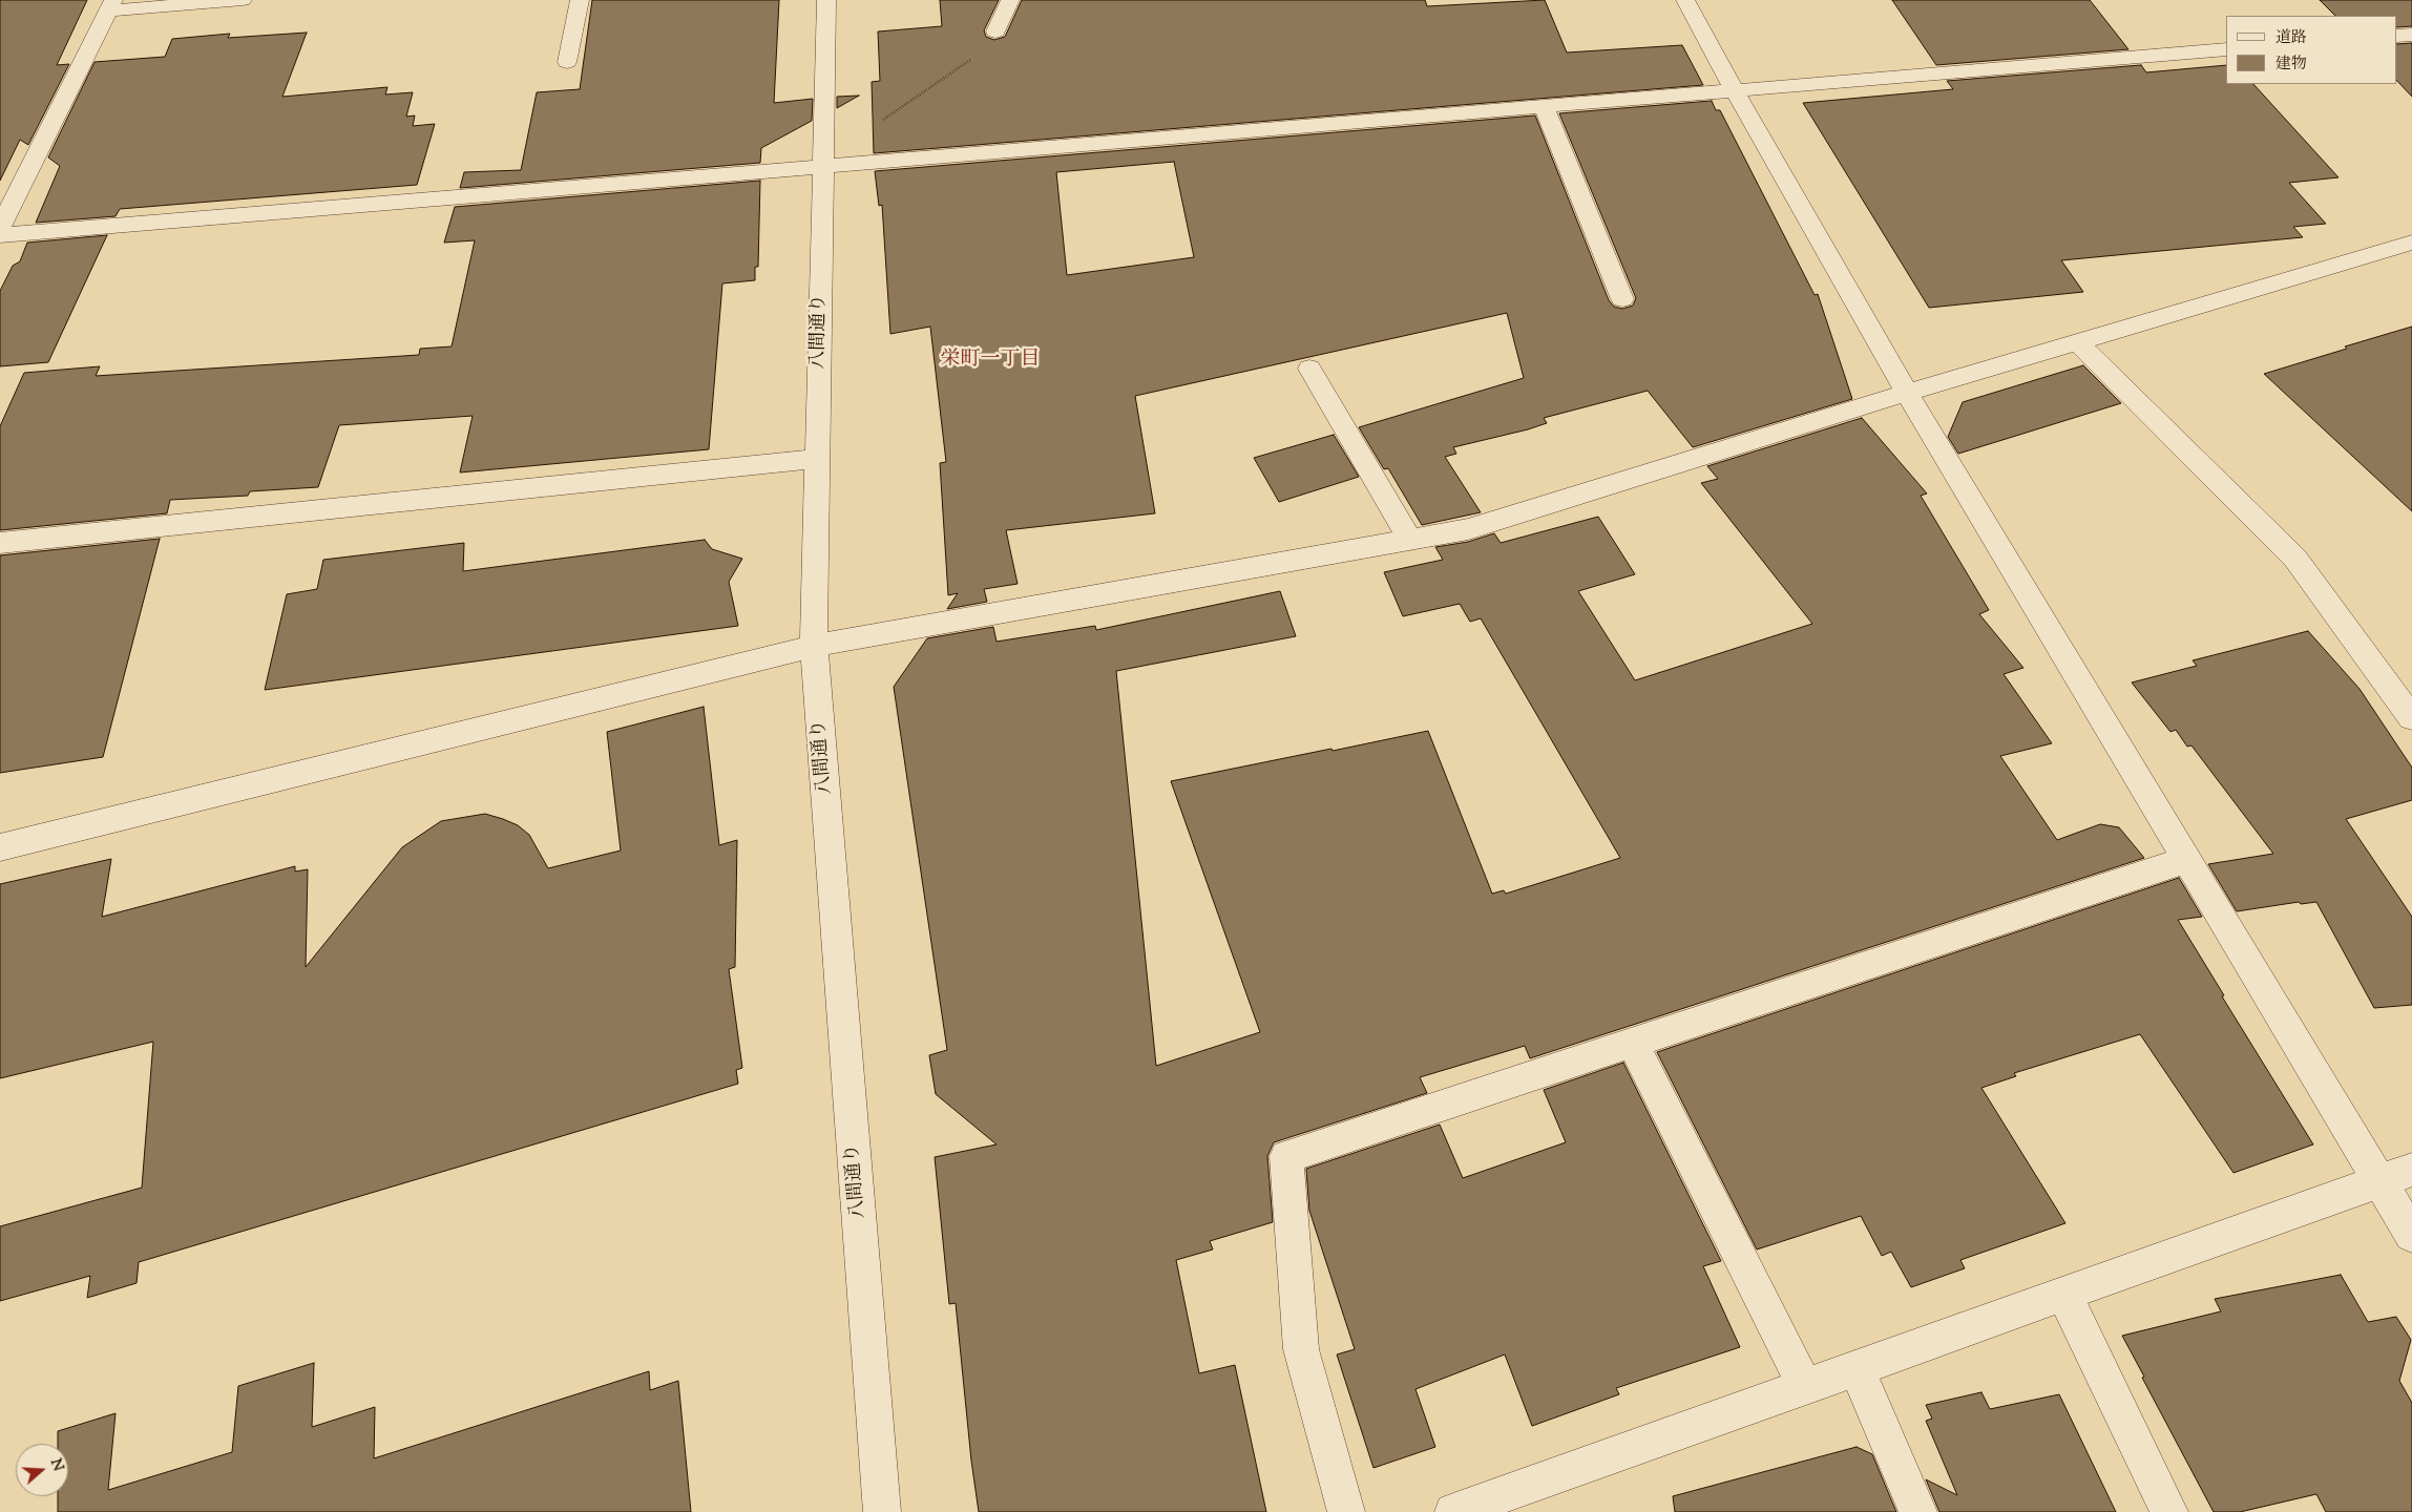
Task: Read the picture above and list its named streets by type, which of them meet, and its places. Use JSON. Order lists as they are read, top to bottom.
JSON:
{
  "streets": {
    "street": ["八間通り"]
  },
  "districts": ["栄町一丁目"],
  "legend": ["道路", "建物"],
  "north": "right"
}
